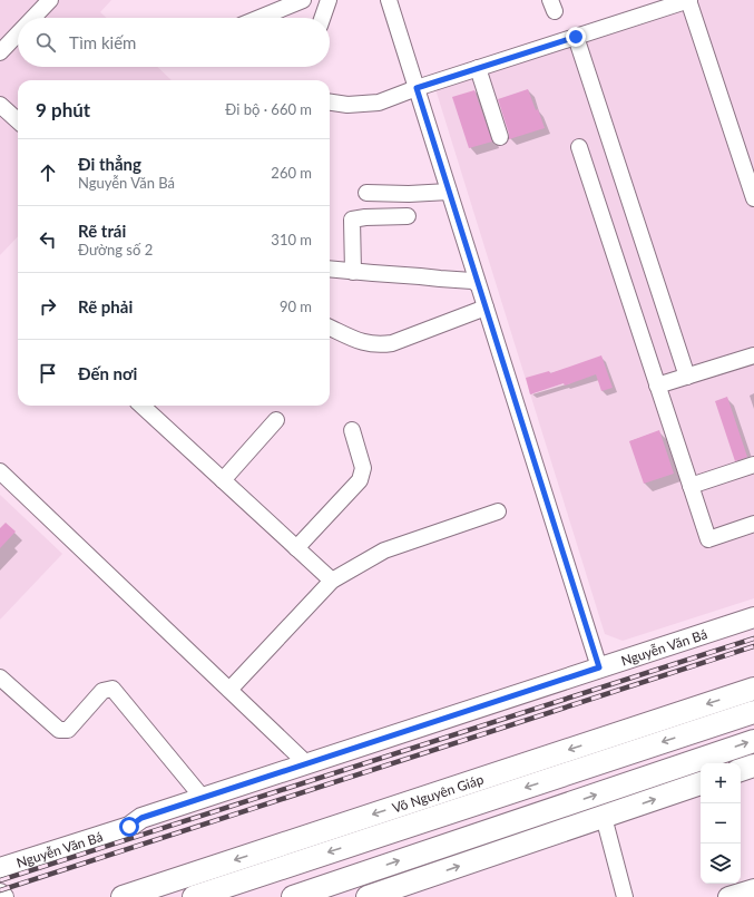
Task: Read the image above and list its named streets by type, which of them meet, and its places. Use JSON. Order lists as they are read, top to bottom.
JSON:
{
  "streets": {
    "highway": ["Võ Nguyên Giáp"],
    "main road": ["Nguyễn Văn Bá"]
  },
  "page": {
    "search": "Tìm kiếm",
    "heading": ["9 phút", "Đi bộ · 660 m"],
    "list": [
      ["Đi thẳng", "Nguyễn Văn Bá", "260 m"],
      ["Rẽ trái", "Đường số 2", "310 m"],
      ["Rẽ phải", "90 m"],
      "Đến nơi"
    ],
    "map_buttons": ["+", "−"]
  }
}
